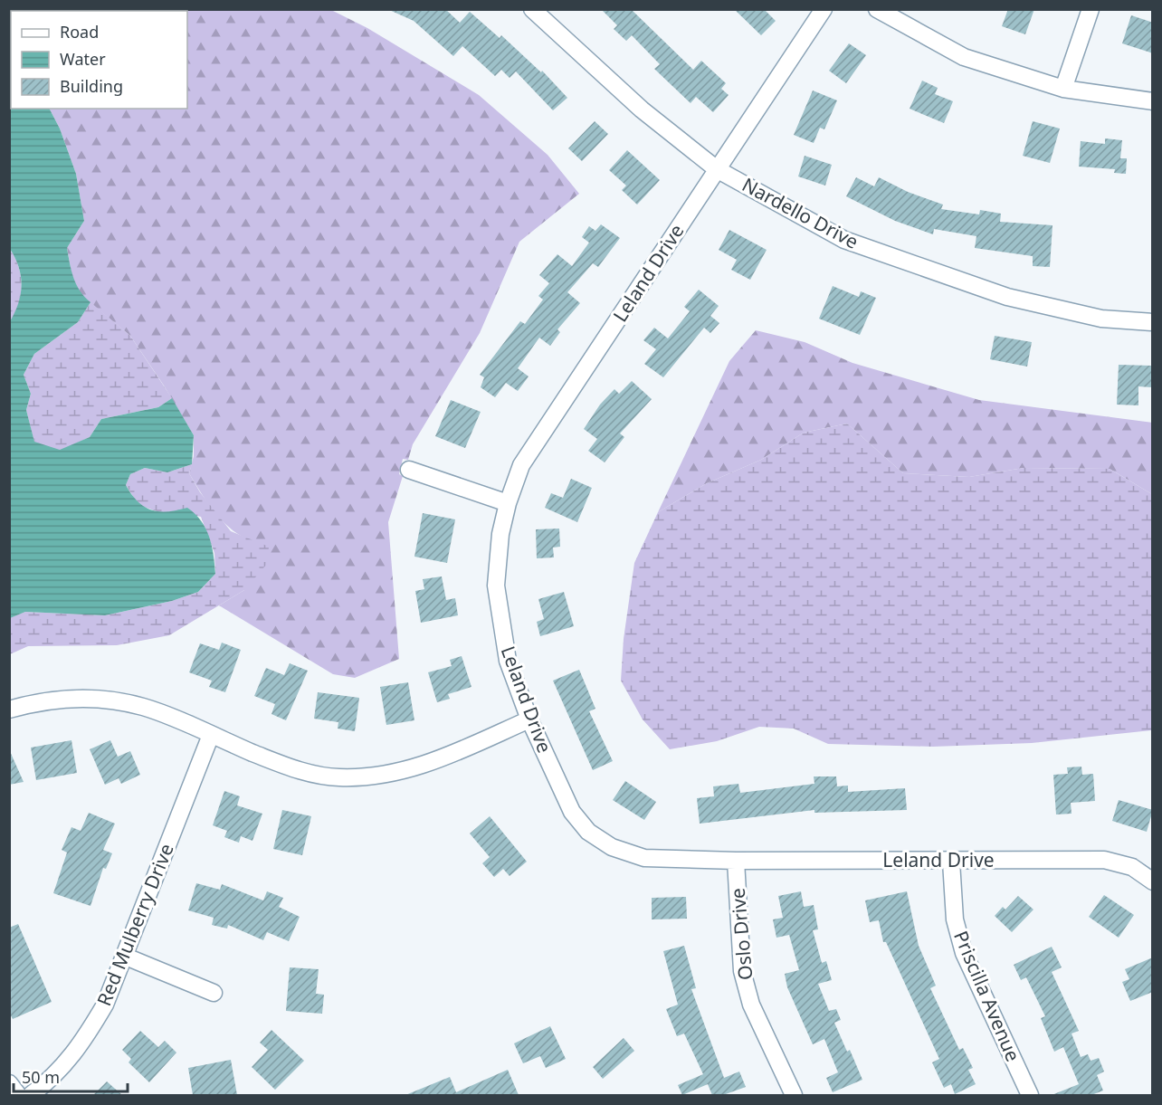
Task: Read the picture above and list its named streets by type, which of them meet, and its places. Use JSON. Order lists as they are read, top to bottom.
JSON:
{
  "streets": {
    "street": [
      "Nardello Drive",
      "Leland Drive",
      "Red Mulberry Drive",
      "Oslo Drive",
      "Priscilla Avenue"
    ]
  },
  "crossings": [
    ["Nardello Drive", "Leland Drive"],
    ["Leland Drive", "Oslo Drive"],
    ["Leland Drive", "Priscilla Avenue"]
  ],
  "legend": ["Road", "Water", "Building"],
  "scale_bar": "50 m"
}
